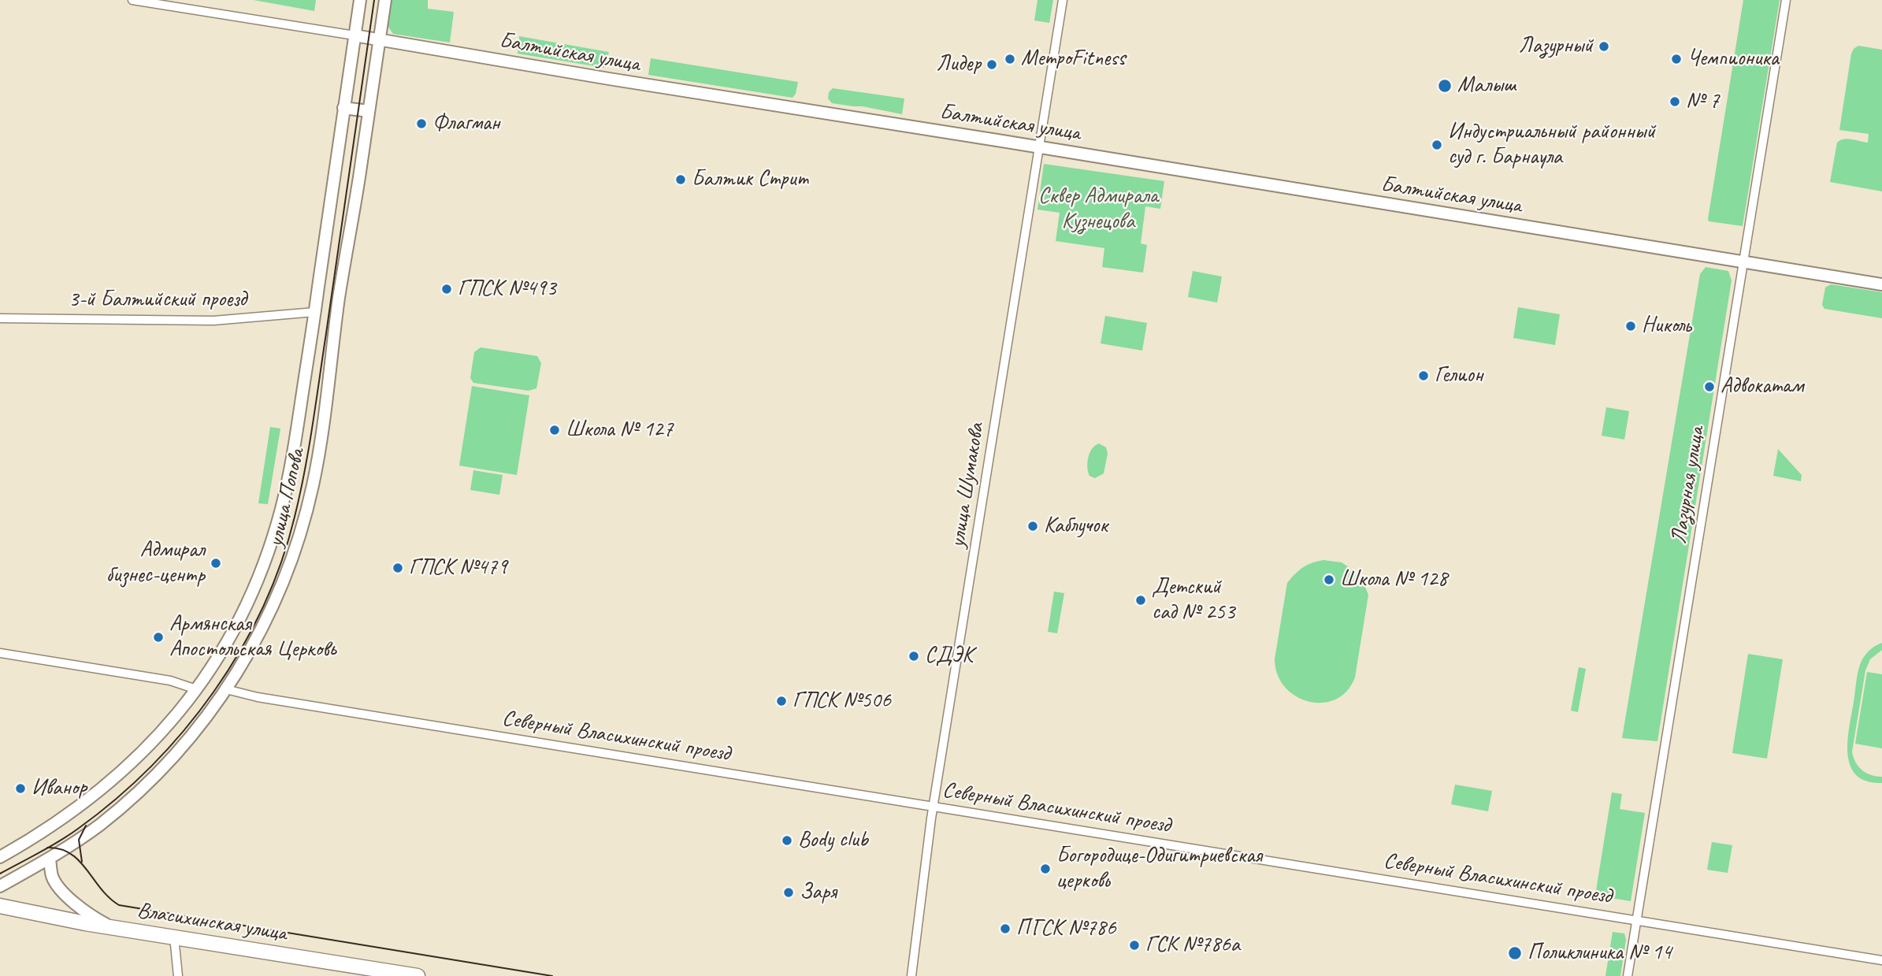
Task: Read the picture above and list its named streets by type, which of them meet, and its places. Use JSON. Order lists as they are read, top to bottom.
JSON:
{
  "streets": {
    "highway": ["Власихинская улица"],
    "main road": ["Балтийская улица", "улица Попова"],
    "street": [
      "3-й Балтийский проезд",
      "улица Шумакова",
      "Лазурная улица",
      "Северный Власихинский проезд"
    ]
  },
  "crossings": [
    ["Балтийская улица", "улица Шумакова"],
    ["Балтийская улица", "Лазурная улица"],
    ["Балтийская улица", "улица Попова"],
    ["3-й Балтийский проезд", "улица Попова"],
    ["улица Шумакова", "Северный Власихинский проезд"],
    ["Лазурная улица", "Северный Власихинский проезд"],
    ["улица Попова", "Северный Власихинский проезд"]
  ],
  "parks": ["Сквер Адмирала Кузнецова"],
  "places": [
    "Лазурный",
    "МетроFitness",
    "Чемпионика",
    "Лидер",
    "Малыш",
    "№ 7",
    "Флагман",
    "Индустриальный районный суд г. Барнаула",
    "Балтик Стрит",
    "ГПСК №493",
    "Николь",
    "Гелион",
    "Адвокатам",
    "Школа № 127",
    "Каблучок",
    "Адмирал бизнес-центр",
    "ГПСК №479",
    "Школа № 128",
    "Детский сад № 253",
    "Армянская Апостольская Церковь",
    "СДЭК",
    "ГПСК №506",
    "Иванор",
    "Body club",
    "Богородице-Одигитриевская церковь",
    "Заря",
    "ПГСК №786",
    "ГСК №786а",
    "Поликлиника № 14"
  ]
}
